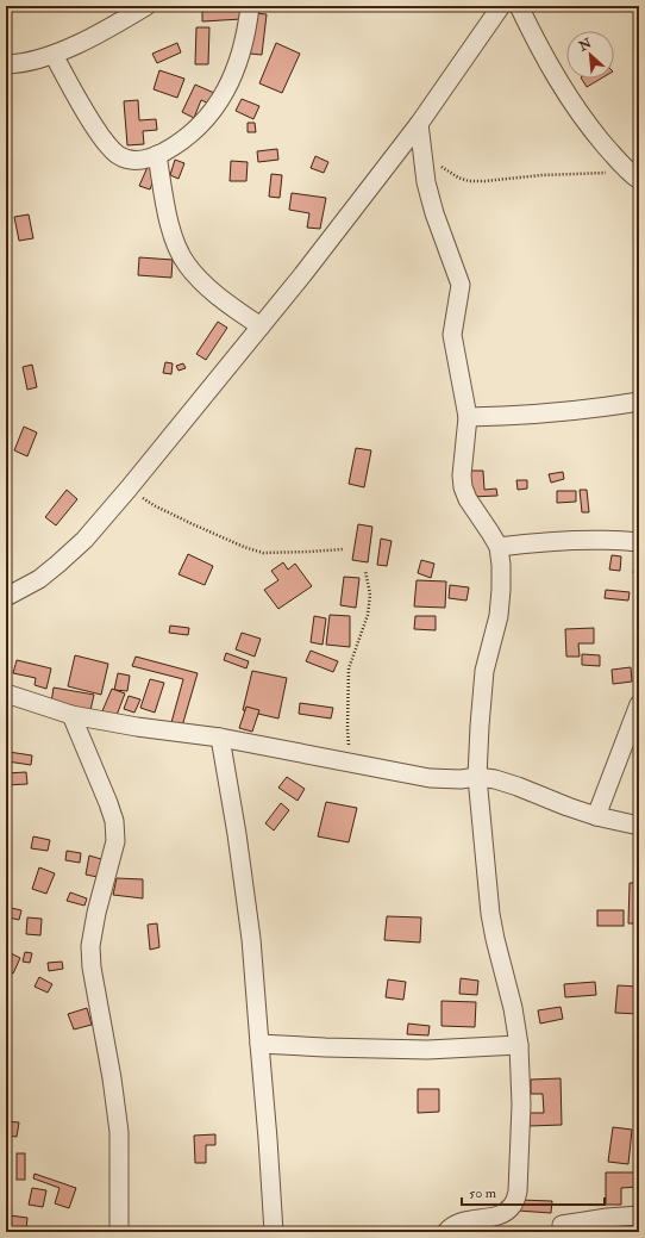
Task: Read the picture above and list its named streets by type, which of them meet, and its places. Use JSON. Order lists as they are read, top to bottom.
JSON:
{
  "scale_bar": "50 m",
  "north": "top left"
}
